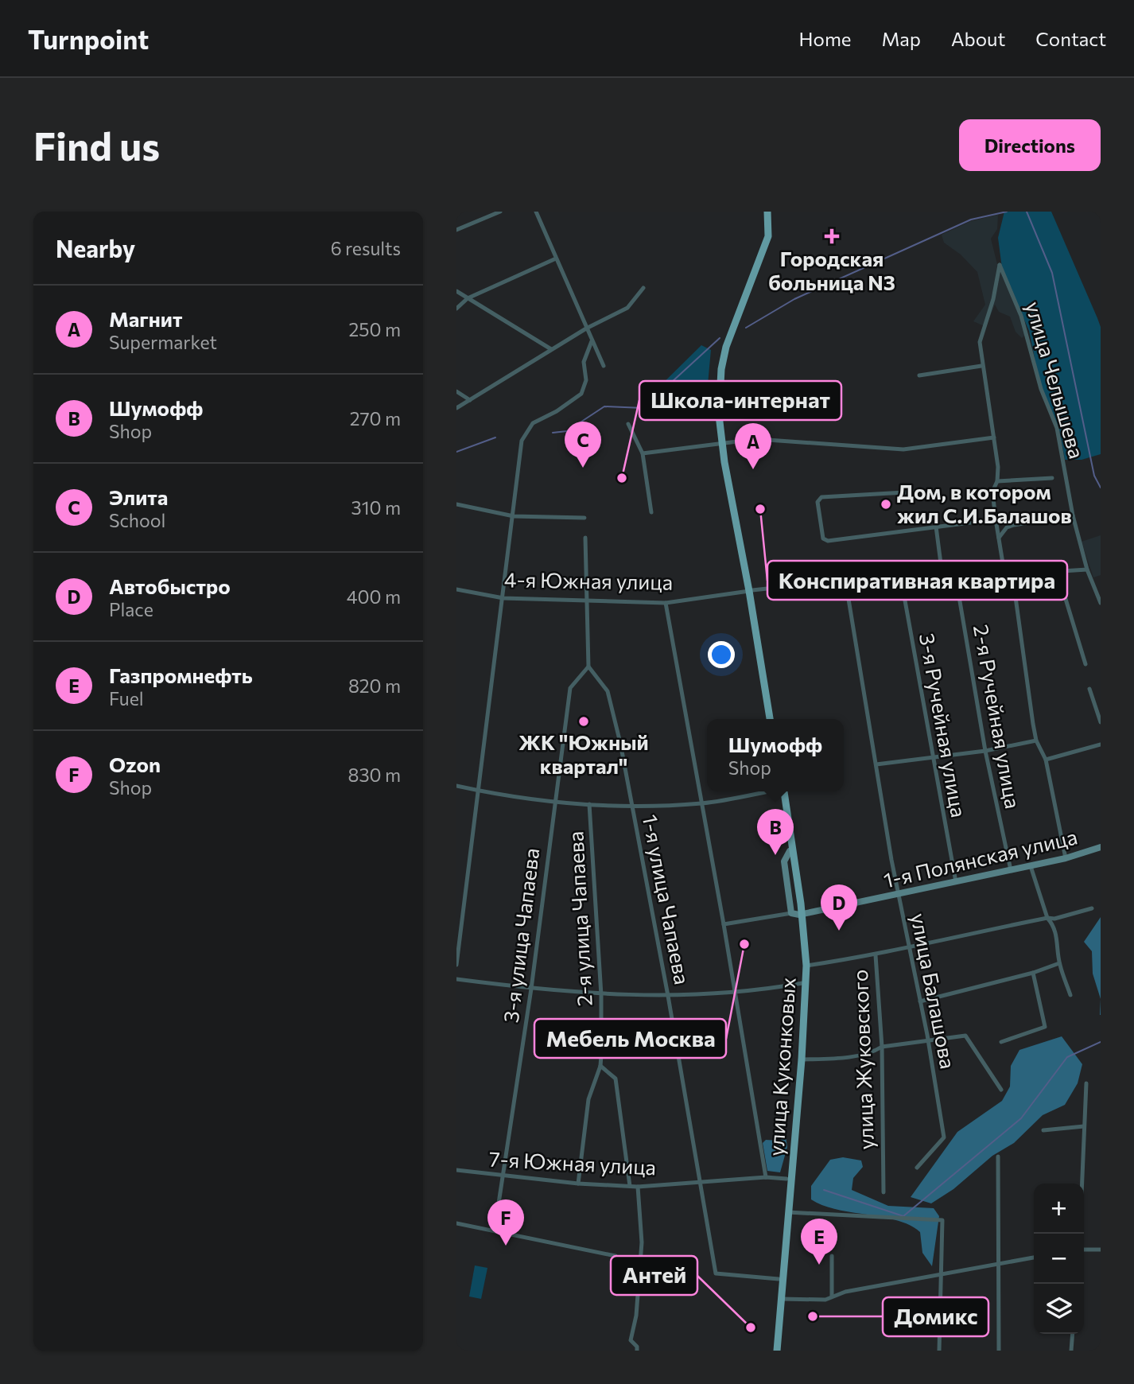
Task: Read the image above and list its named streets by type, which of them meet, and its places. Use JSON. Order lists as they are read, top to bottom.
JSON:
{
  "streets": {
    "main road": ["улица Куконковых"],
    "street": [
      "улица Челышева",
      "4-я Южная улица",
      "2-я Ручейная улица",
      "3-я Ручейная улица",
      "1-я Полянская улица",
      "1-я улица Чапаева",
      "2-я улица Чапаева",
      "3-я улица Чапаева",
      "улица Балашова",
      "улица Жуковского",
      "7-я Южная улица"
    ]
  },
  "crossings": [
    ["4-я Южная улица", "2-я Ручейная улица"],
    ["4-я Южная улица", "3-я Ручейная улица"],
    ["4-я Южная улица", "улица Балашова"],
    ["2-я Ручейная улица", "1-я Полянская улица"],
    ["3-я Ручейная улица", "1-я Полянская улица"],
    ["1-я Полянская улица", "улица Балашова"],
    ["1-я Полянская улица", "улица Куконковых"],
    ["1-я улица Чапаева", "3-я улица Чапаева"],
    ["1-я улица Чапаева", "улица Куконковых"],
    ["1-я улица Чапаева", "7-я Южная улица"],
    ["2-я улица Чапаева", "7-я Южная улица"],
    ["3-я улица Чапаева", "7-я Южная улица"],
    ["улица Куконковых", "7-я Южная улица"]
  ],
  "places": {
    "health": ["Городская больница N3"],
    "other": [
      "Школа-интернат",
      "Дом, в котором жил С.И.Балашов",
      "Конспиративная квартира",
      "ЖК \"Южный квартал\"",
      "Мебель Москва",
      "Домикс",
      "Антей"
    ]
  },
  "page": {
    "header": "Turnpoint",
    "nav": [
      "Home",
      "Map",
      "About",
      "Contact"
    ],
    "buttons": "Directions",
    "title": "Find us",
    "heading": ["Nearby", "6 results"],
    "list": [
      {
        "mark": "A",
        "name": "Магнит",
        "note": "Supermarket",
        "value": "250 m"
      },
      {
        "mark": "B",
        "name": "Шумофф",
        "note": "Shop",
        "value": "270 m"
      },
      {
        "mark": "C",
        "name": "Элита",
        "note": "School",
        "value": "310 m"
      },
      {
        "mark": "D",
        "name": "Автобыстро",
        "note": "Place",
        "value": "400 m"
      },
      {
        "mark": "E",
        "name": "Газпромнефть",
        "note": "Fuel",
        "value": "820 m"
      },
      {
        "mark": "F",
        "name": "Ozon",
        "note": "Shop",
        "value": "830 m"
      }
    ],
    "pins": [
      "C",
      "A",
      "B",
      "D",
      "F",
      "E"
    ],
    "popup": ["Шумофф", "Shop"],
    "map_buttons": ["+", "−"]
  }
}
